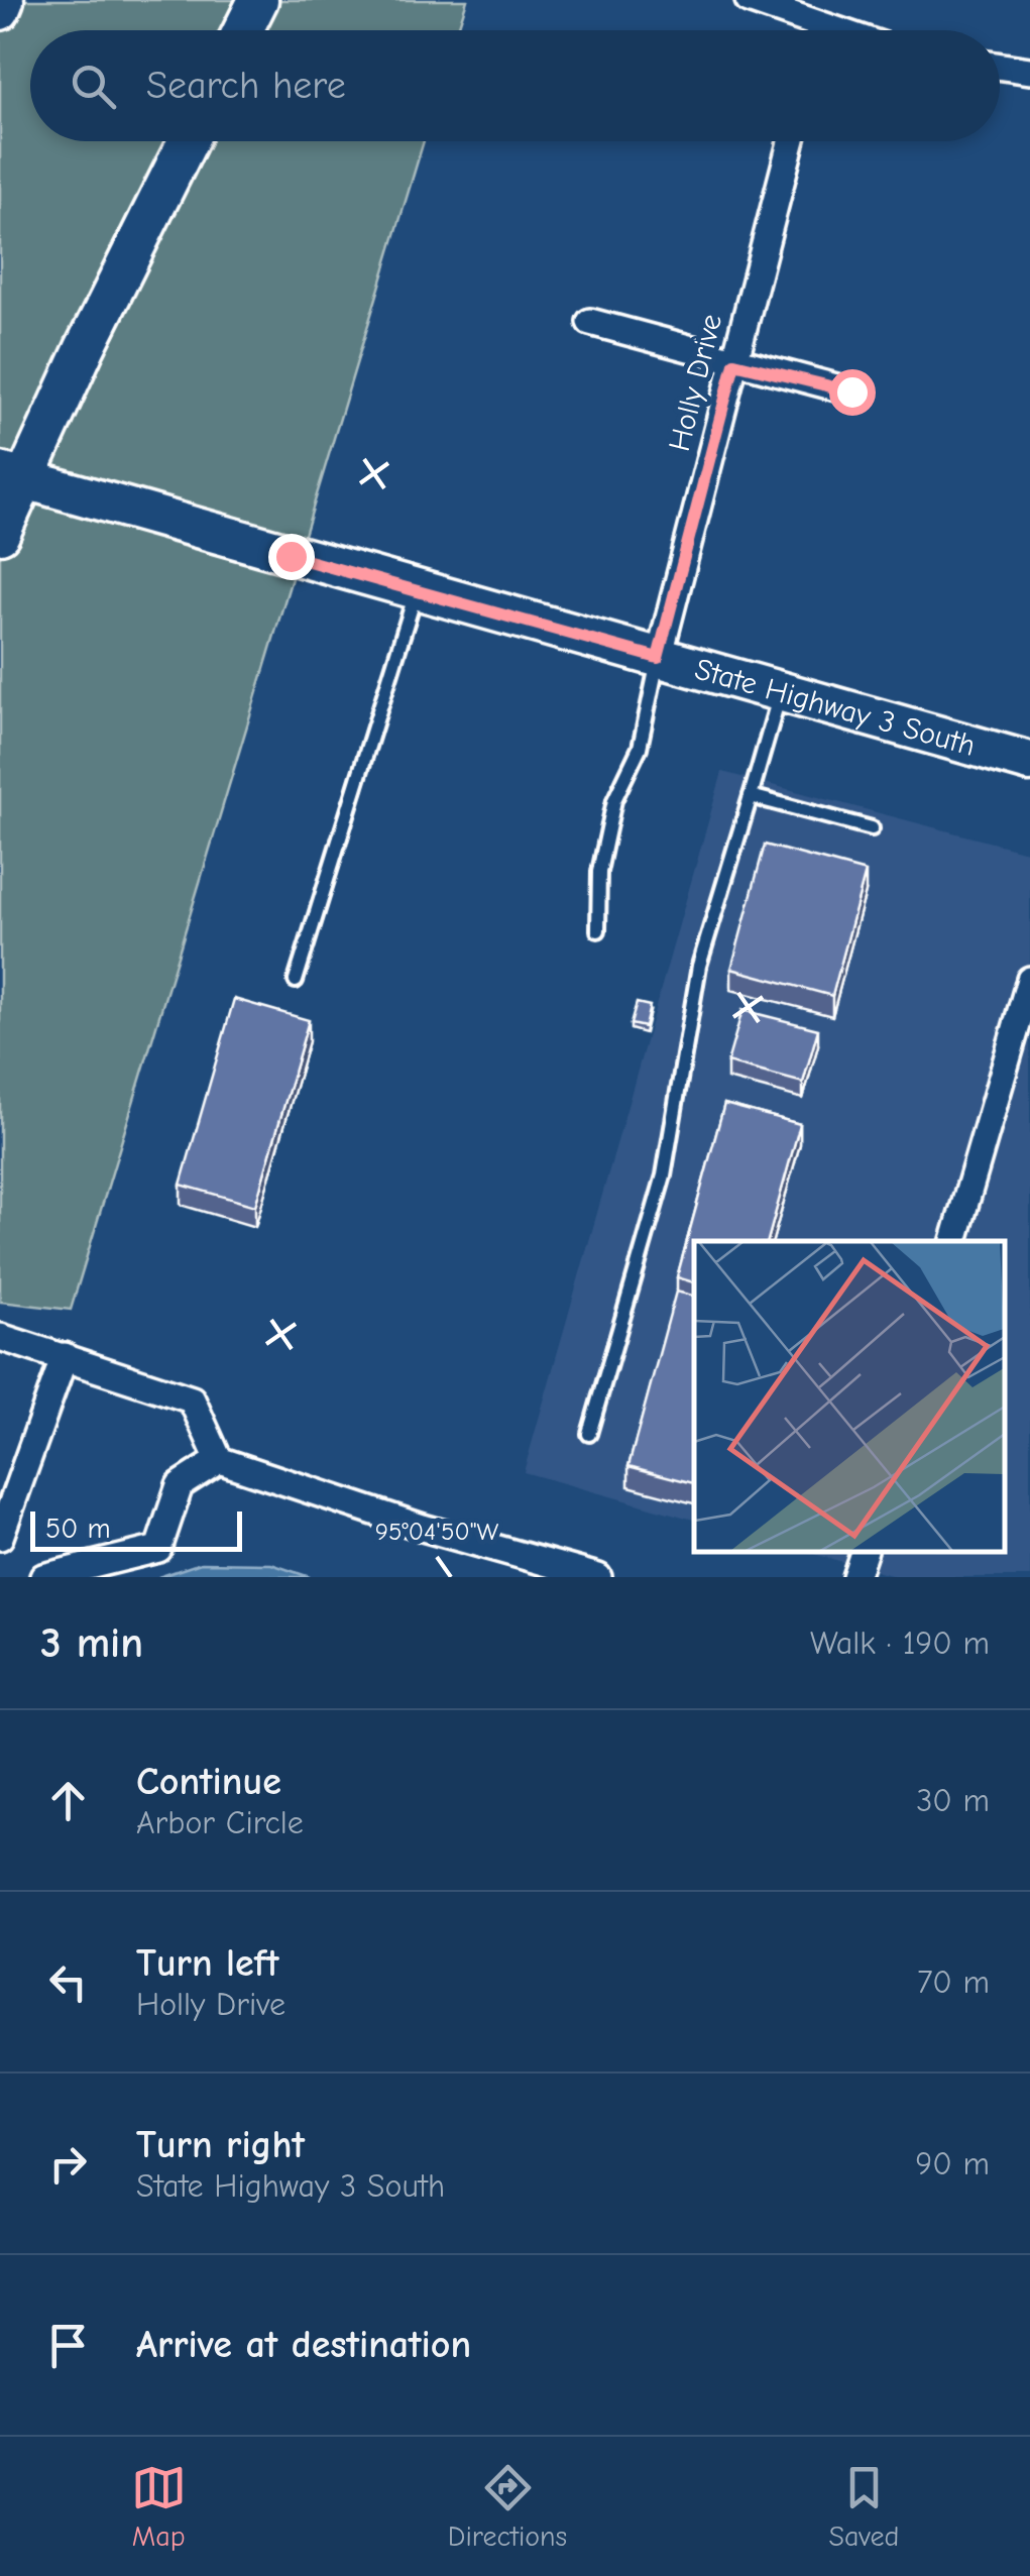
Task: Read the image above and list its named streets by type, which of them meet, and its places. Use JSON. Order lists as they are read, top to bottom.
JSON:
{
  "streets": {
    "main road": ["State Highway 3 South"],
    "street": ["Holly Drive"]
  },
  "crossings": [
    ["Holly Drive", "State Highway 3 South"]
  ],
  "scale_bar": "50 m",
  "page": {
    "search": "Search here",
    "scale": "50 m",
    "heading": ["3 min", "Walk · 190 m"],
    "list": [
      ["Continue", "Arbor Circle", "30 m"],
      ["Turn left", "Holly Drive", "70 m"],
      ["Turn right", "State Highway 3 South", "90 m"],
      "Arrive at destination"
    ],
    "nav": ["Map", "Directions", "Saved"]
  },
  "coordinates": ["95°04'50\"W"]
}
